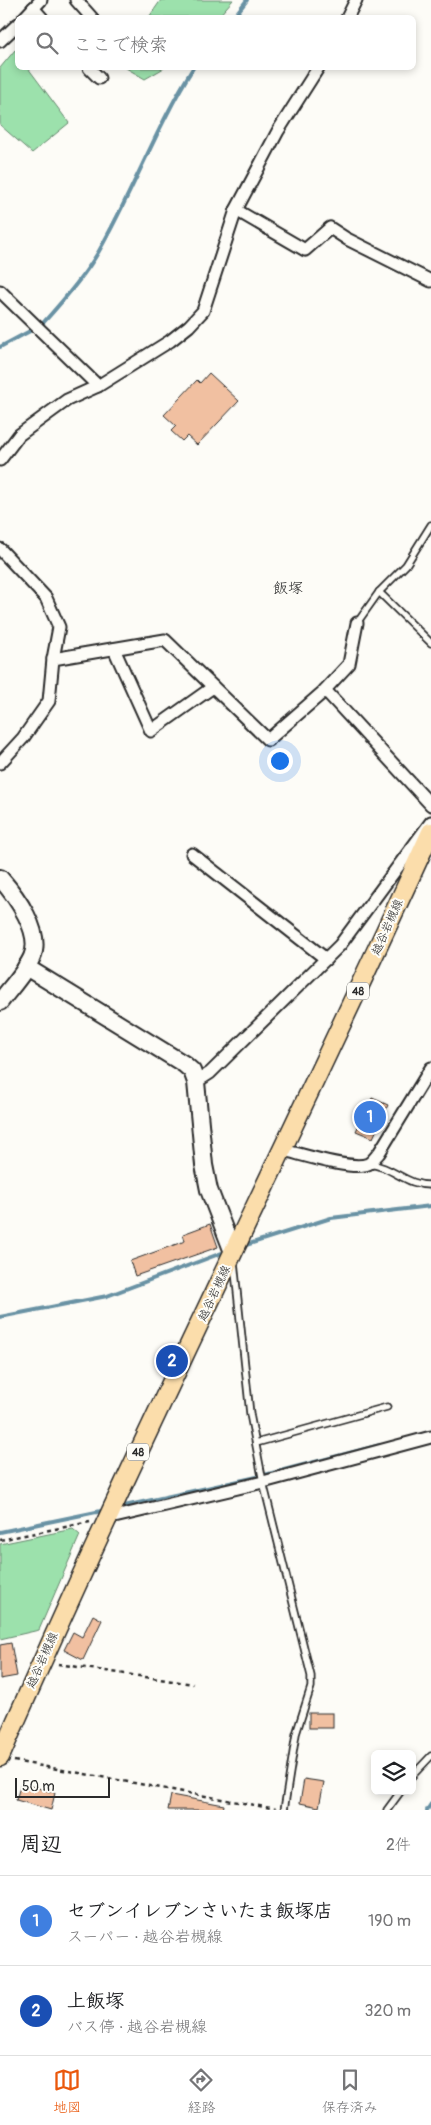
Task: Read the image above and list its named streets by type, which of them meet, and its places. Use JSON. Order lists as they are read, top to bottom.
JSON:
{
  "streets": {
    "main road": ["越谷岩槻線", "48"]
  },
  "districts": ["飯塚"],
  "scale_bar": "50 m",
  "page": {
    "search": "ここで検索",
    "pins": ["1", "2"],
    "scale": "50 m",
    "heading": ["周辺", "2件"],
    "list": [
      {
        "mark": "1",
        "name": "セブンイレブンさいたま飯塚店",
        "note": "スーパー · 越谷岩槻線",
        "value": "190 m"
      },
      {
        "mark": "2",
        "name": "上飯塚",
        "note": "バス停 · 越谷岩槻線",
        "value": "320 m"
      }
    ],
    "nav": ["地図", "経路", "保存済み"]
  }
}
